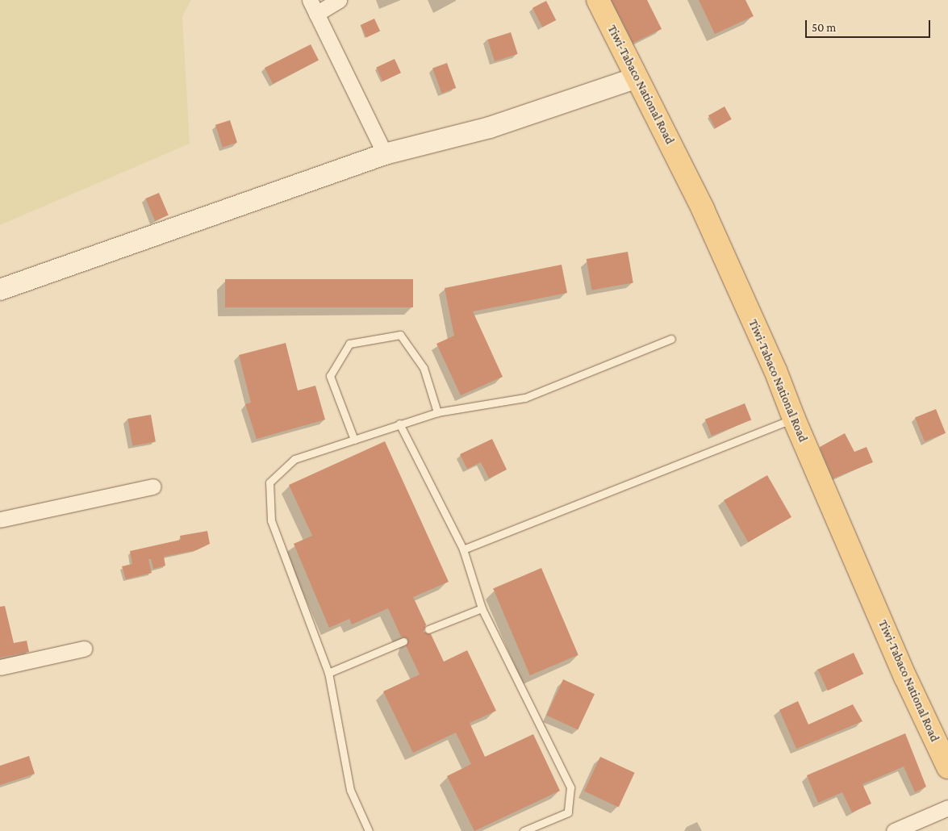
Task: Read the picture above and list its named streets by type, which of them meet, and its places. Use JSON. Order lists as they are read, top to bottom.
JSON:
{
  "streets": {
    "main road": ["Tiwi-Tabaco National Road"]
  },
  "scale_bar": "50 m"
}
